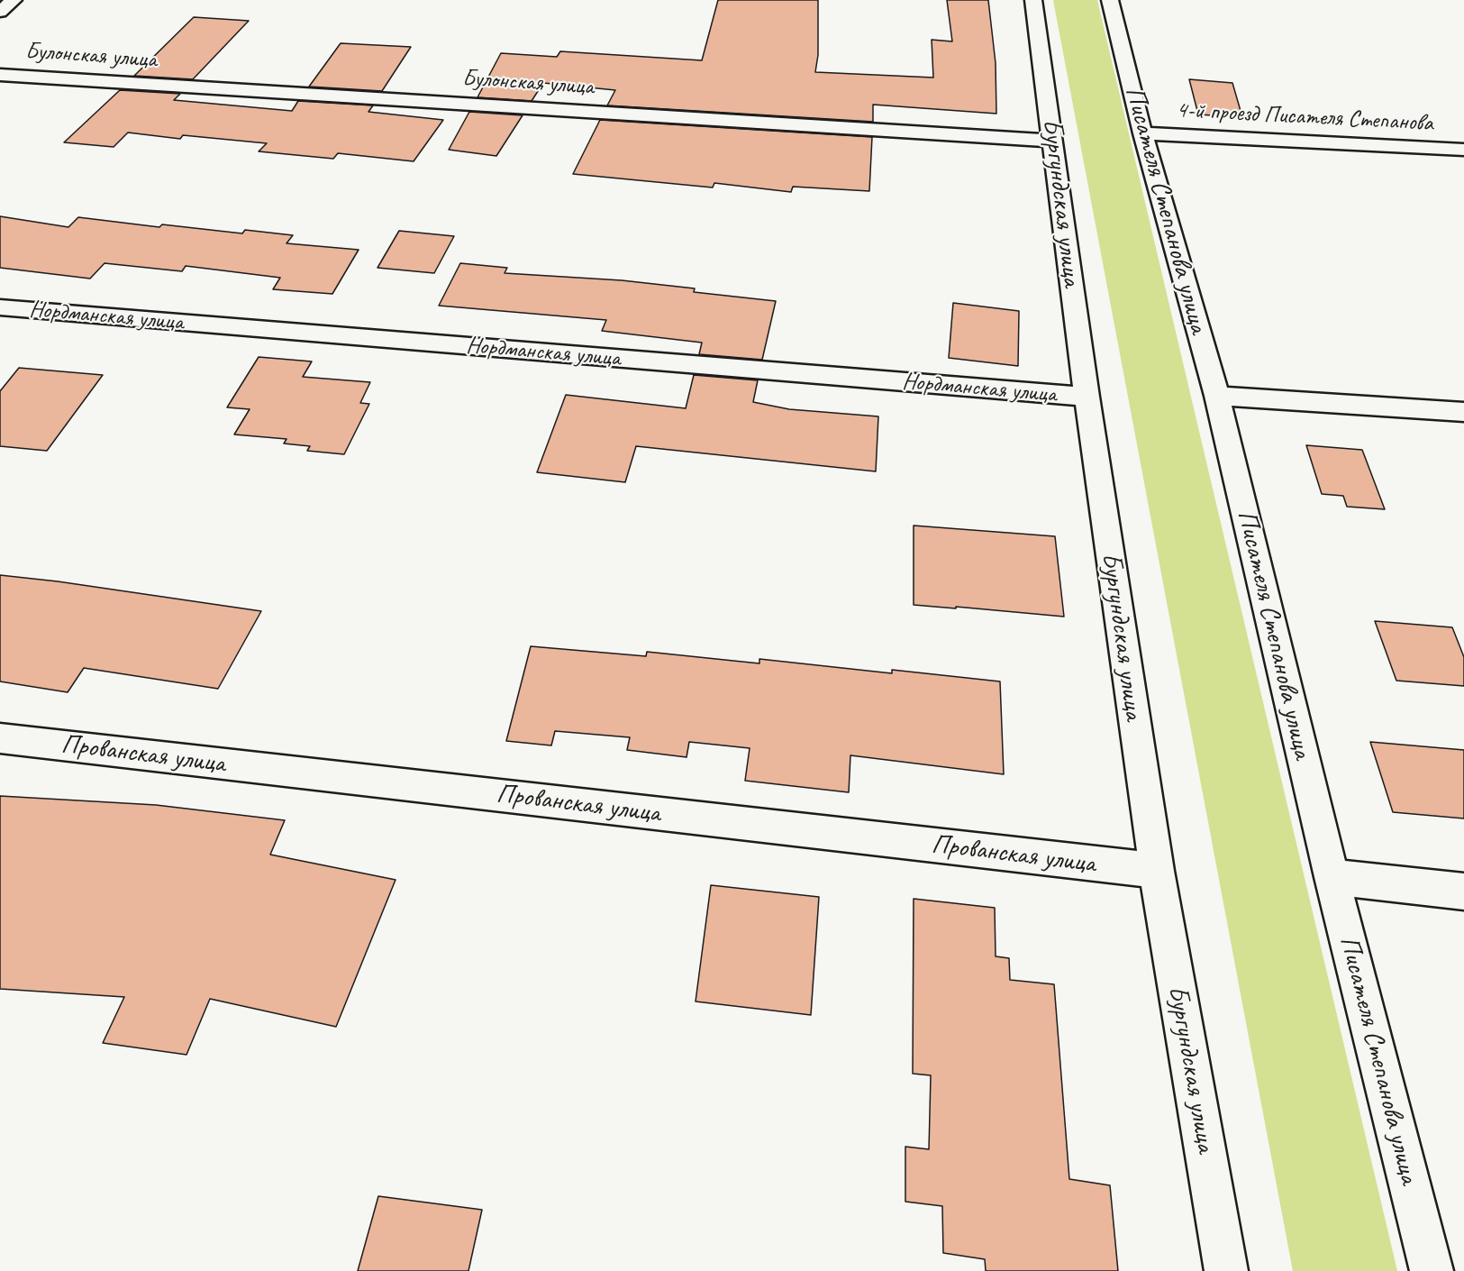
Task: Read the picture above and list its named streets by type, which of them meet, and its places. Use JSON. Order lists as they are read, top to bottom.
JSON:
{
  "streets": {
    "street": [
      "Булонская улица",
      "4-й проезд Писателя Степанова",
      "Бургундская улица",
      "Писателя Степанова улица",
      "Нордманская улица",
      "Прованская улица"
    ]
  },
  "crossings": [
    ["Булонская улица", "Бургундская улица"],
    ["4-й проезд Писателя Степанова", "Писателя Степанова улица"],
    ["Бургундская улица", "Нордманская улица"],
    ["Бургундская улица", "Прованская улица"]
  ]
}
